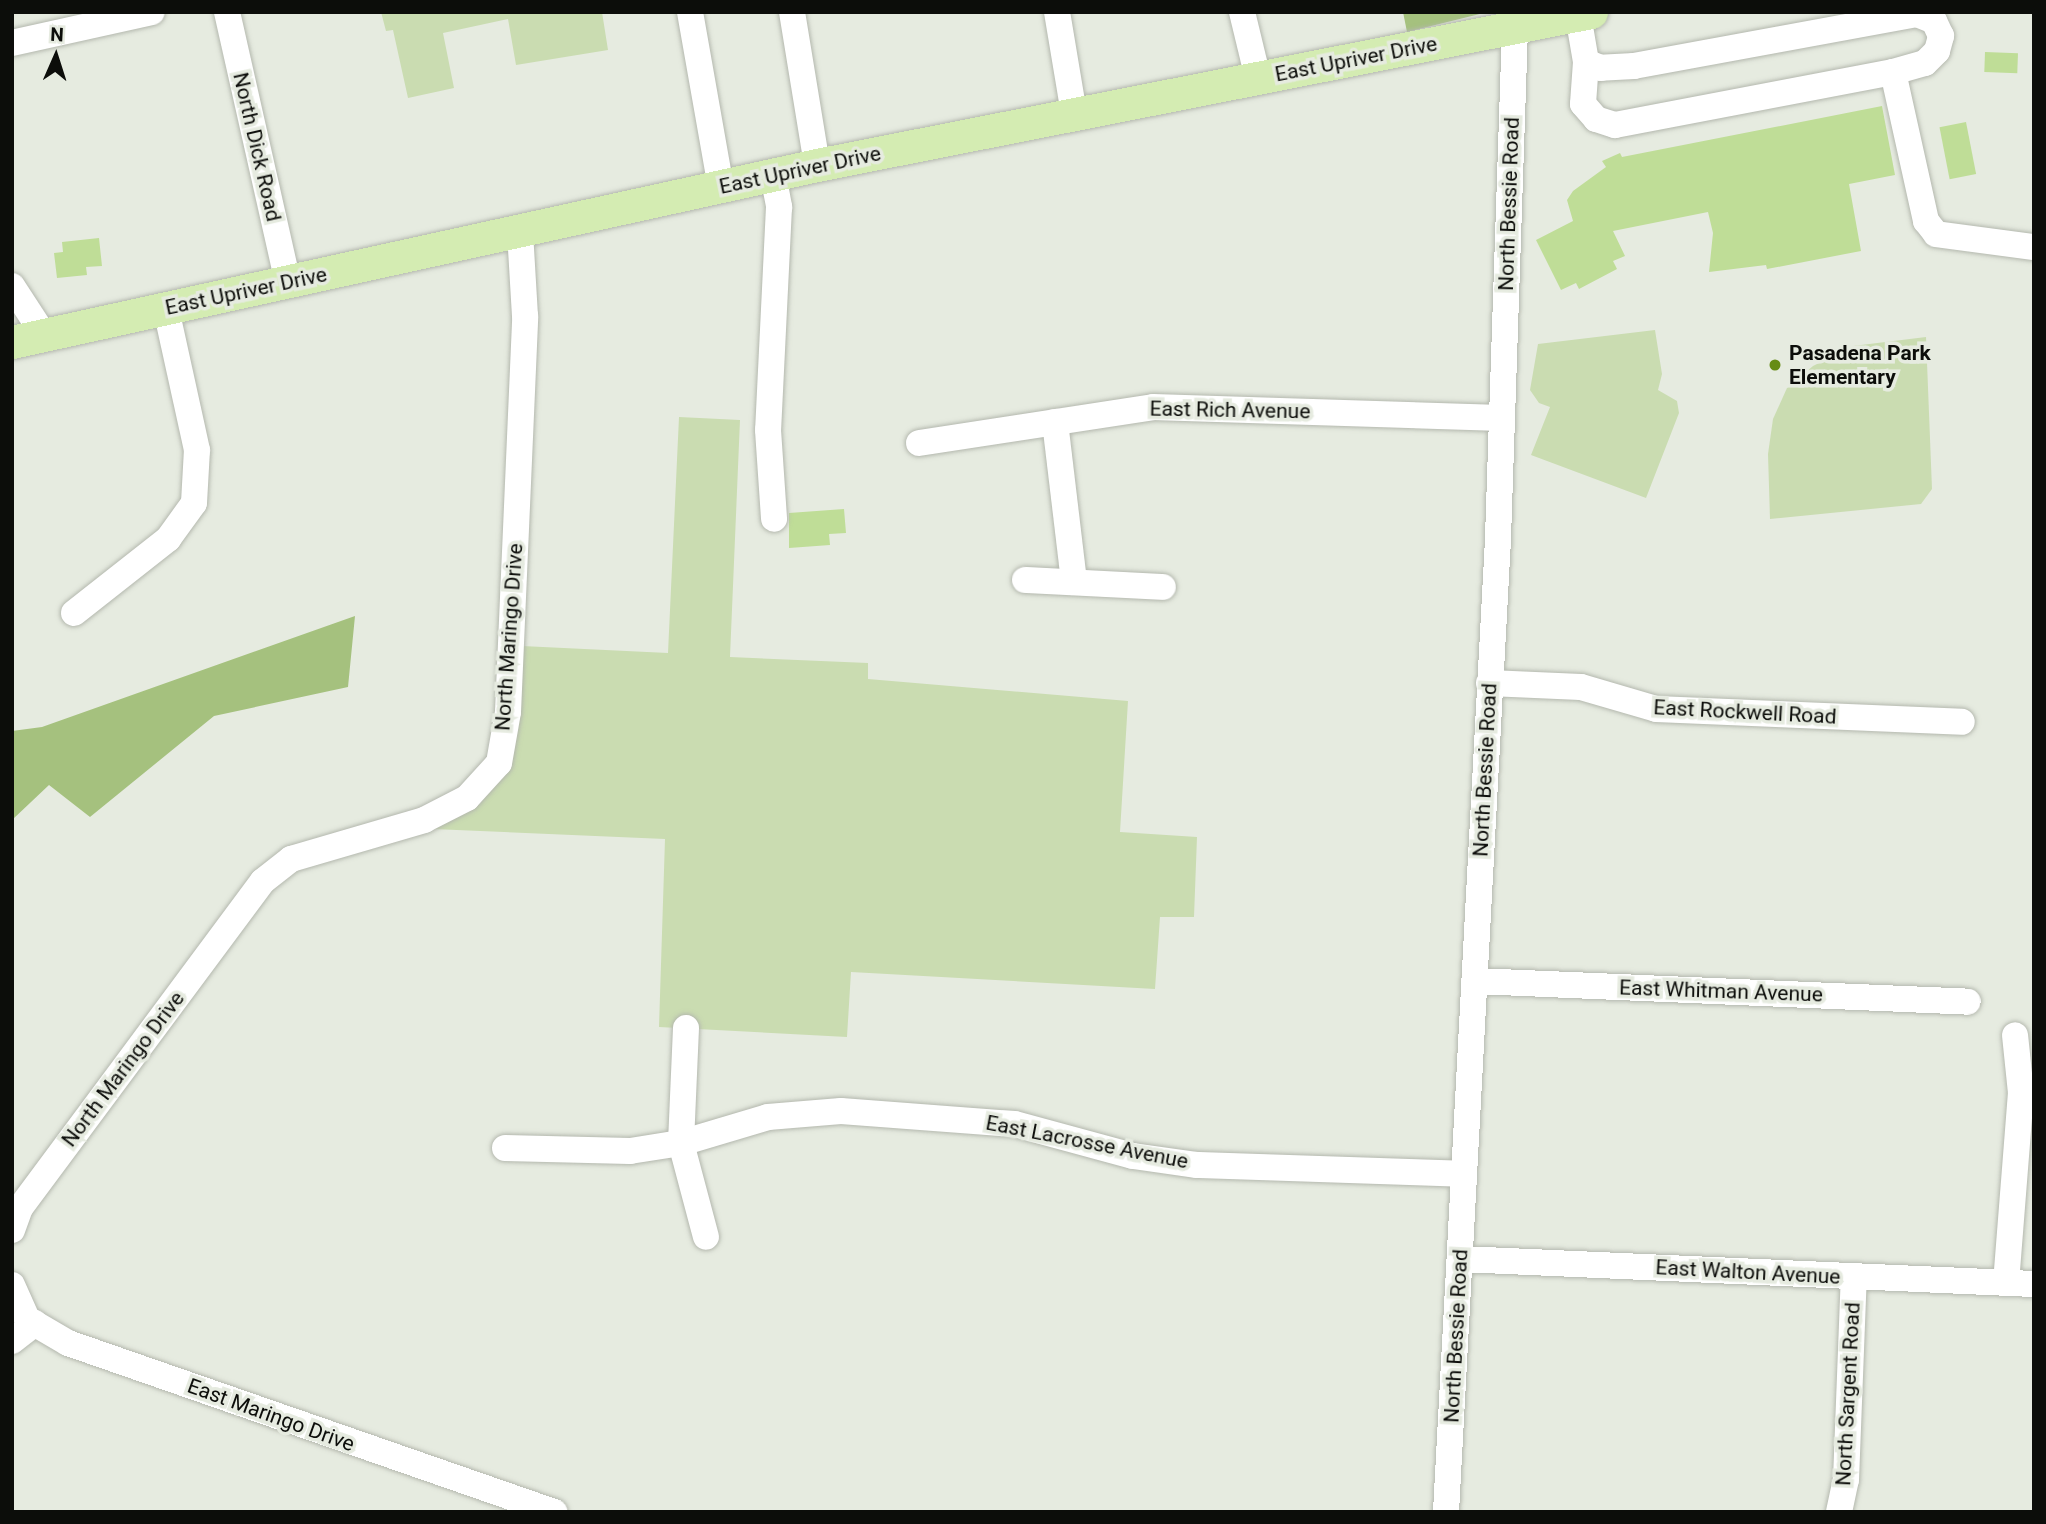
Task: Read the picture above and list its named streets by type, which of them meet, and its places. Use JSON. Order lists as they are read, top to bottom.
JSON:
{
  "streets": {
    "main road": ["East Upriver Drive"],
    "street": [
      "North Dick Road",
      "North Bessie Road",
      "East Rich Avenue",
      "North Maringo Drive",
      "East Rockwell Road",
      "East Whitman Avenue",
      "East Lacrosse Avenue",
      "East Walton Avenue",
      "North Sargent Road",
      "East Maringo Drive"
    ]
  },
  "crossings": [
    ["East Upriver Drive", "North Dick Road"],
    ["East Upriver Drive", "North Bessie Road"],
    ["East Upriver Drive", "North Maringo Drive"],
    ["North Bessie Road", "East Rich Avenue"],
    ["North Bessie Road", "East Rockwell Road"],
    ["North Bessie Road", "East Whitman Avenue"],
    ["North Bessie Road", "East Lacrosse Avenue"],
    ["North Bessie Road", "East Walton Avenue"],
    ["East Walton Avenue", "North Sargent Road"]
  ],
  "places": ["Pasadena Park Elementary"],
  "north": "top"
}
